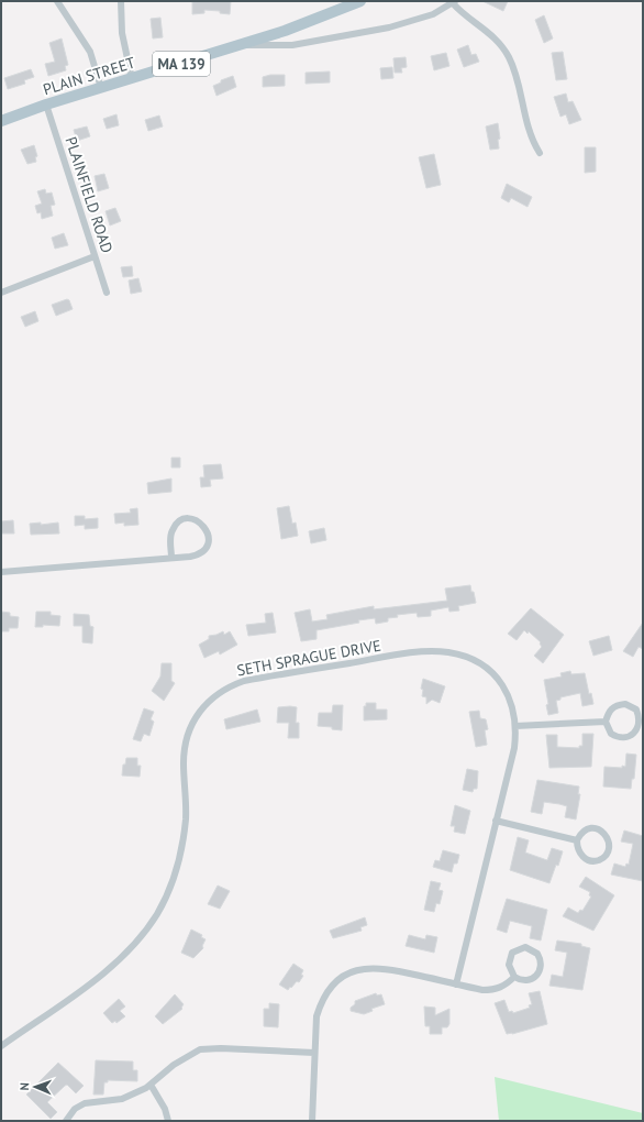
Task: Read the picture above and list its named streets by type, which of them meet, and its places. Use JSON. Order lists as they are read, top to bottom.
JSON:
{
  "streets": {
    "main road": ["MA 139", "PLAIN STREET"],
    "street": ["PLAINFIELD ROAD", "SETH SPRAGUE DRIVE"]
  },
  "crossings": [
    ["PLAIN STREET", "PLAINFIELD ROAD"]
  ],
  "north": "left"
}
